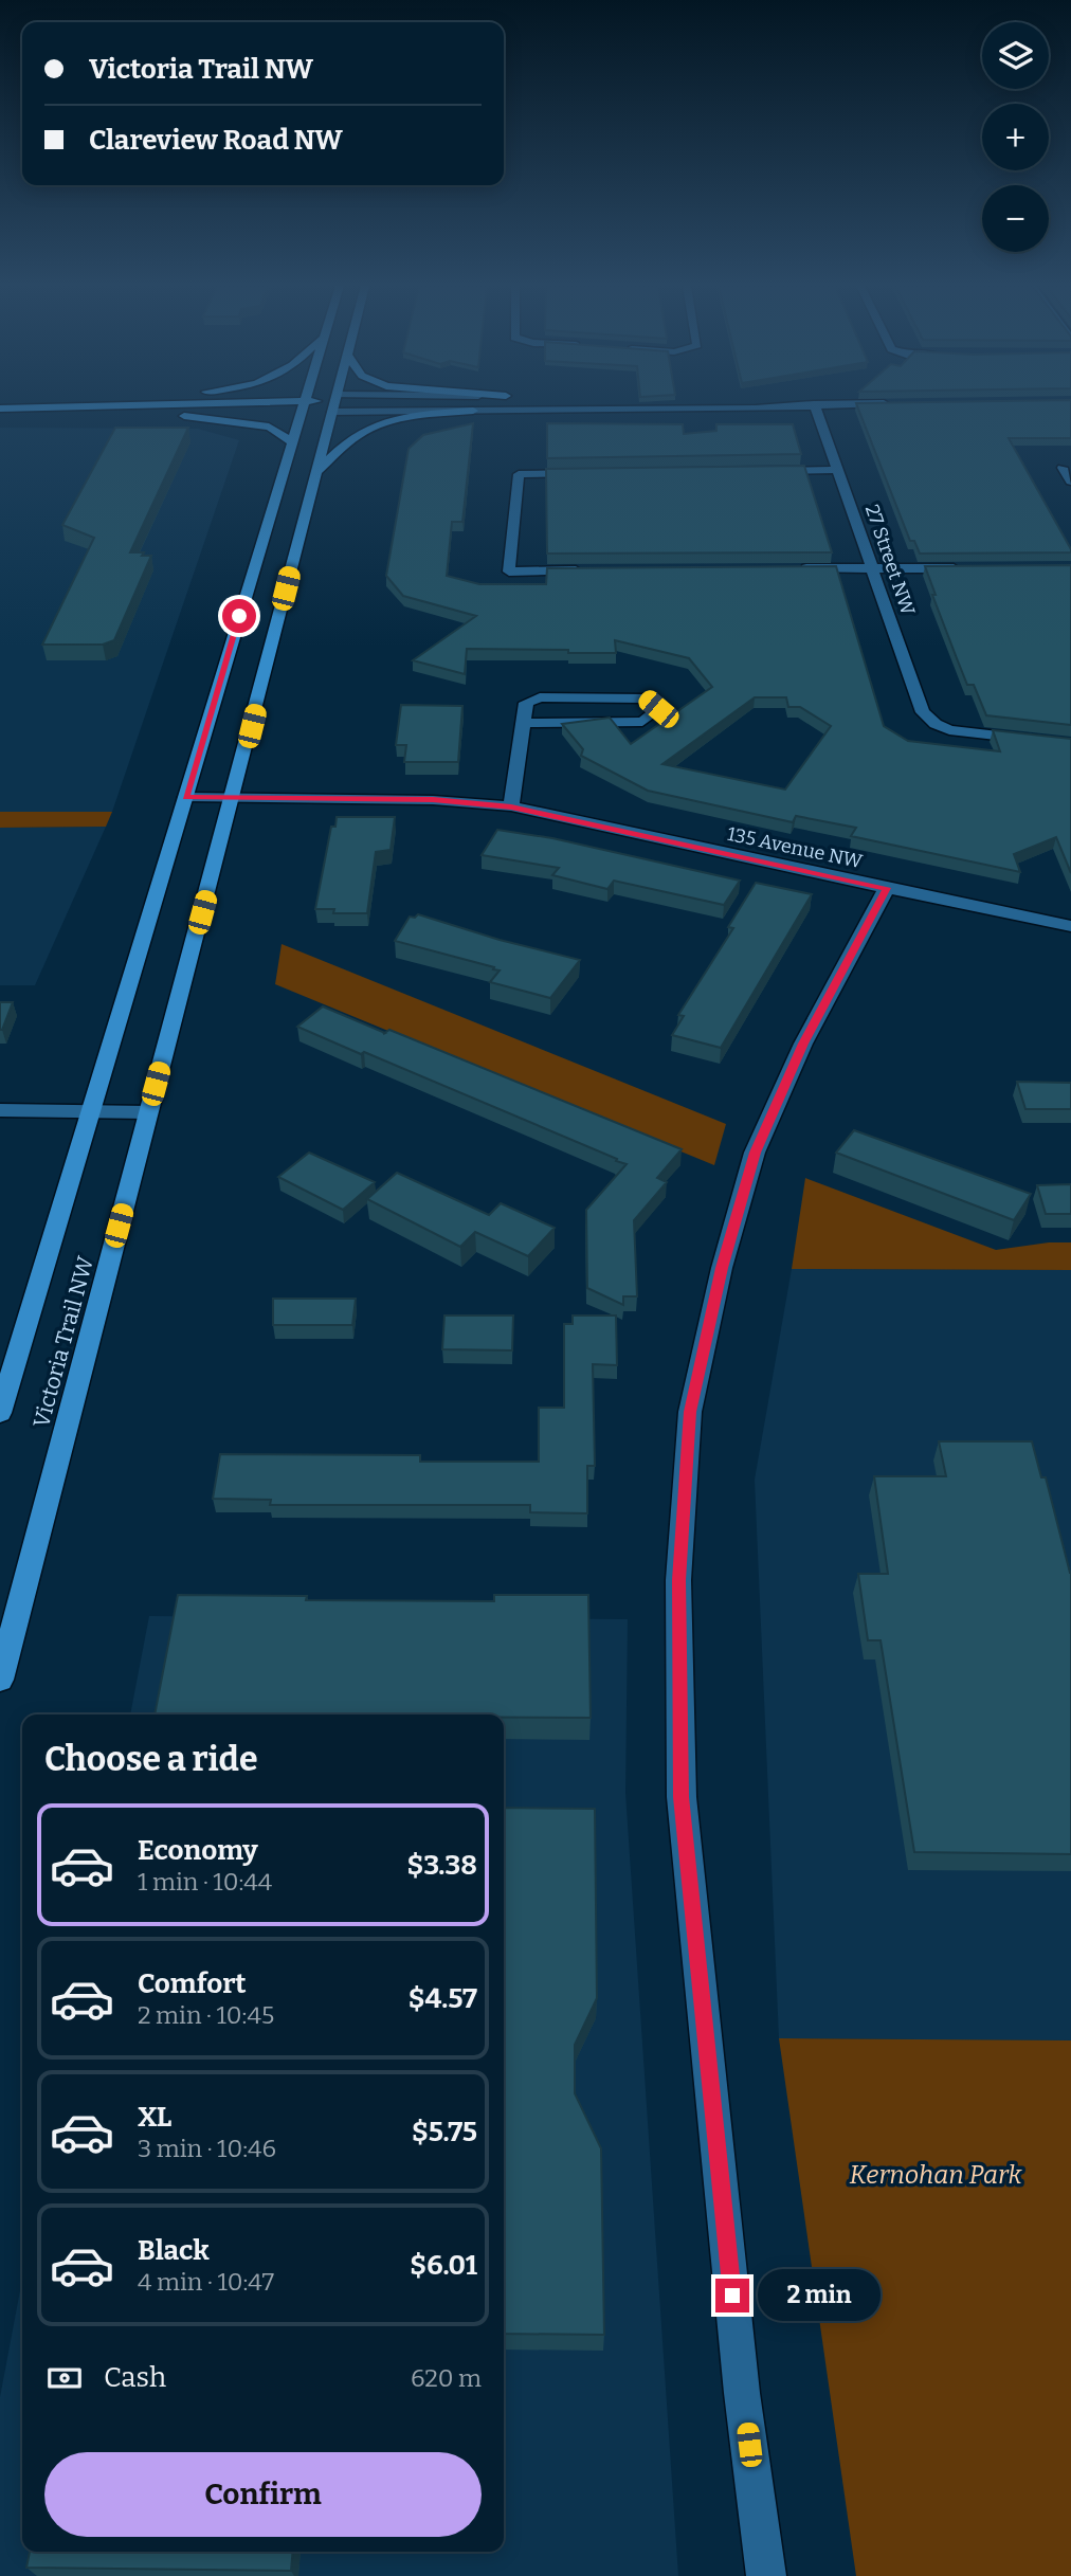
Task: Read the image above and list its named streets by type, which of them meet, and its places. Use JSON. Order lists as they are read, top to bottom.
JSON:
{
  "streets": {
    "main road": ["Victoria Trail NW"],
    "street": ["27 Street NW", "135 Avenue NW"]
  },
  "crossings": [
    ["135 Avenue NW", "Victoria Trail NW"]
  ],
  "parks": ["Kernohan Park"],
  "page": {
    "map_buttons": ["+", "−"],
    "banner": ["Victoria Trail NW", "Clareview Road NW"],
    "heading": "Choose a ride",
    "list": [
      {
        "name": "Economy",
        "note": "1 min · 10:44",
        "value": "$3.38"
      },
      {
        "name": "Comfort",
        "note": "2 min · 10:45",
        "value": "$4.57"
      },
      {
        "name": "XL",
        "note": "3 min · 10:46",
        "value": "$5.75"
      },
      {
        "name": "Black",
        "note": "4 min · 10:47",
        "value": "$6.01"
      }
    ],
    "bubble": "2 min",
    "pay": ["Cash", "620 m"],
    "buttons": "Confirm"
  }
}
